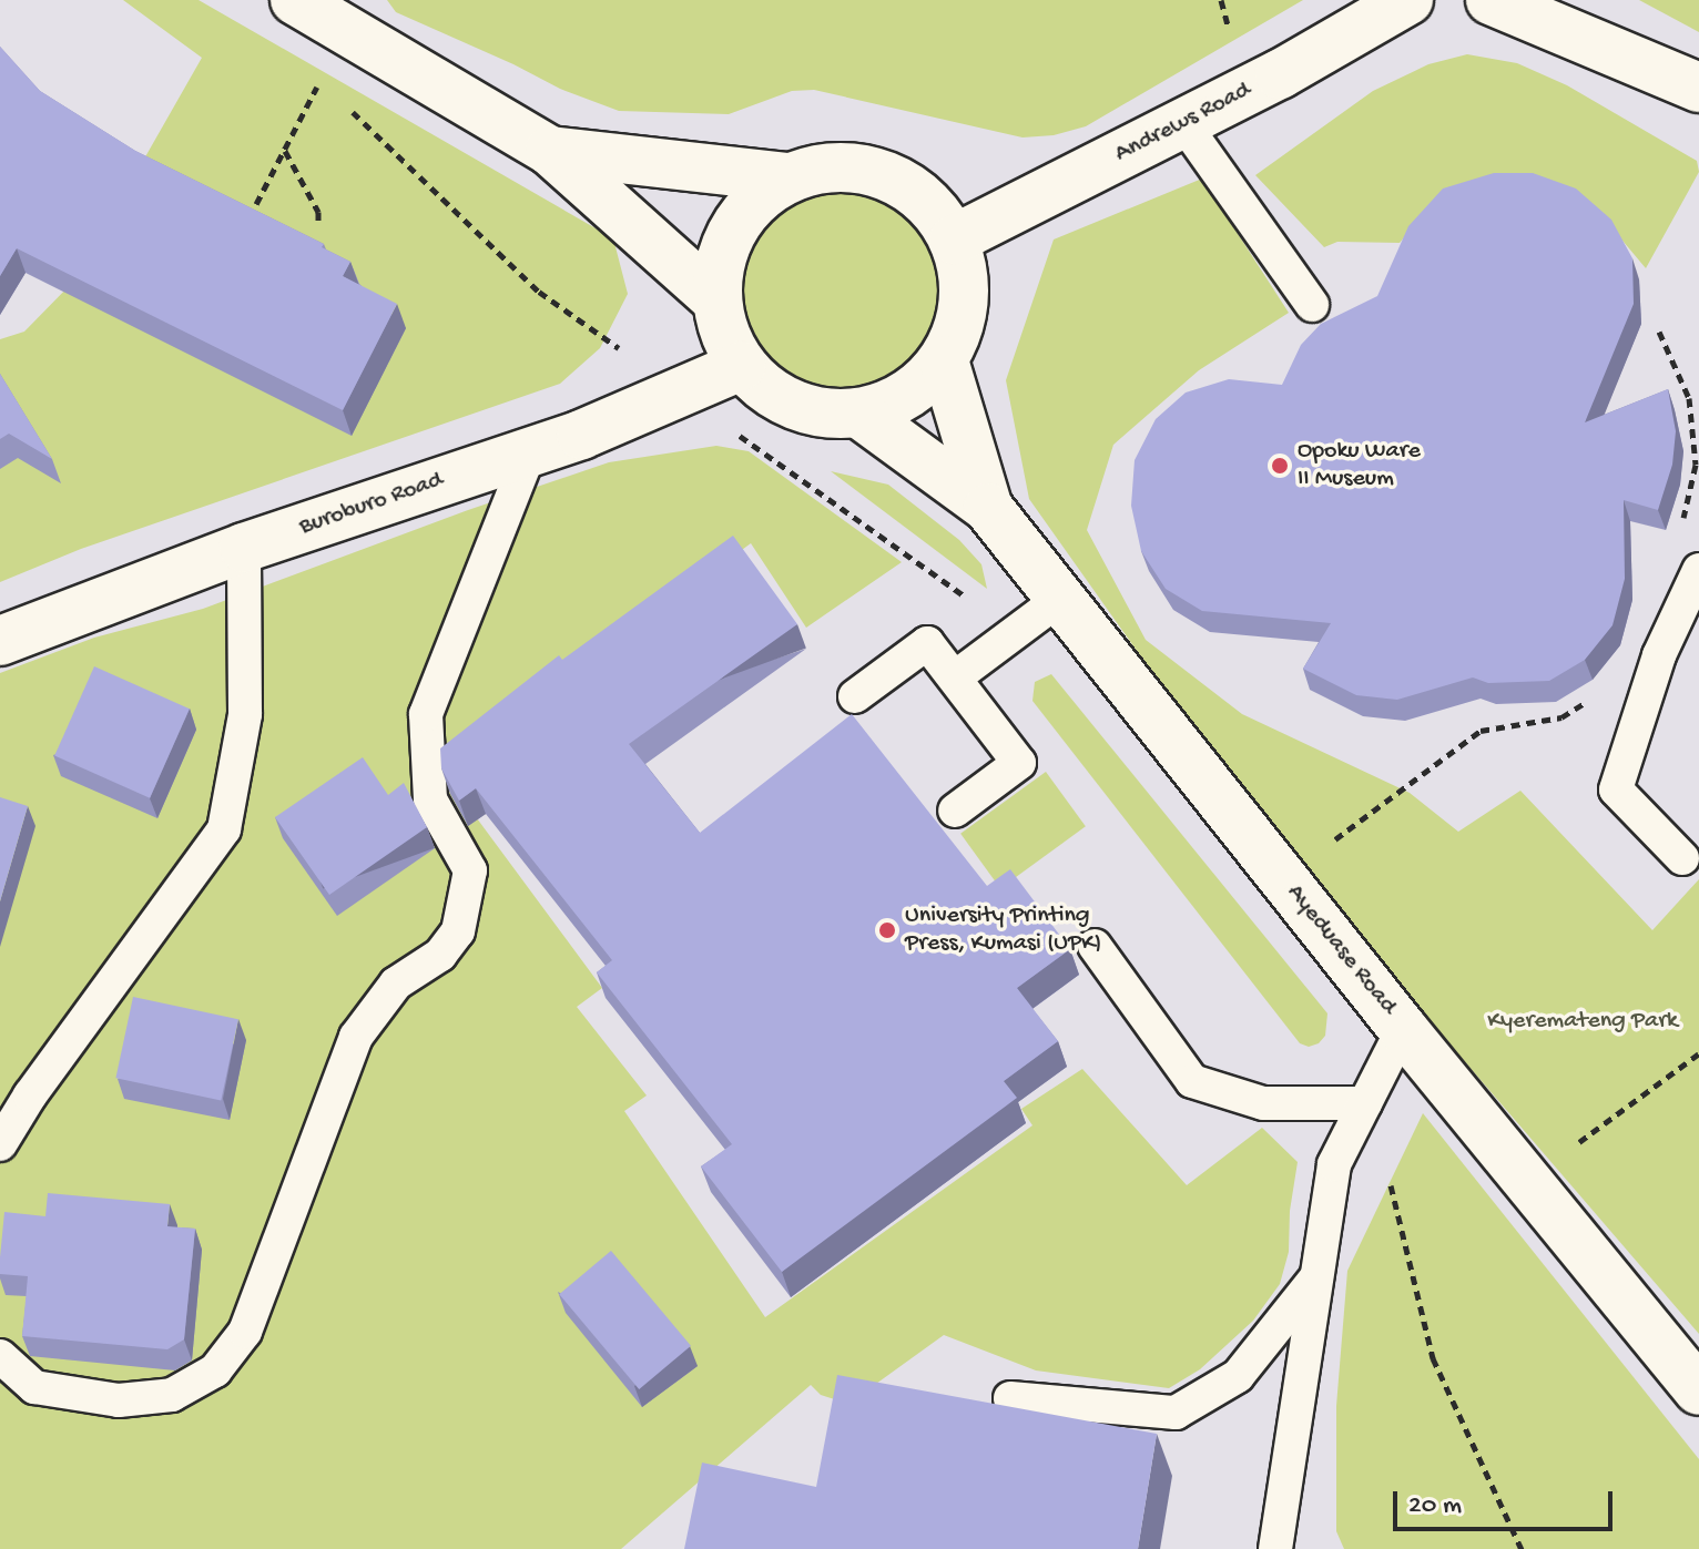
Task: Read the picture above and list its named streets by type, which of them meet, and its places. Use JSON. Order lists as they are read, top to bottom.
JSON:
{
  "streets": {
    "street": ["Andrews Road", "Buroburo Road", "Ayeduase Road"]
  },
  "crossings": [
    ["Andrews Road", "Buroburo Road"],
    ["Andrews Road", "Ayeduase Road"],
    ["Buroburo Road", "Ayeduase Road"]
  ],
  "parks": ["Kyeremateng Park"],
  "places": ["Opoku Ware II Museum", "University Printing Press, Kumasi (UPK)"],
  "scale_bar": "20 m"
}
